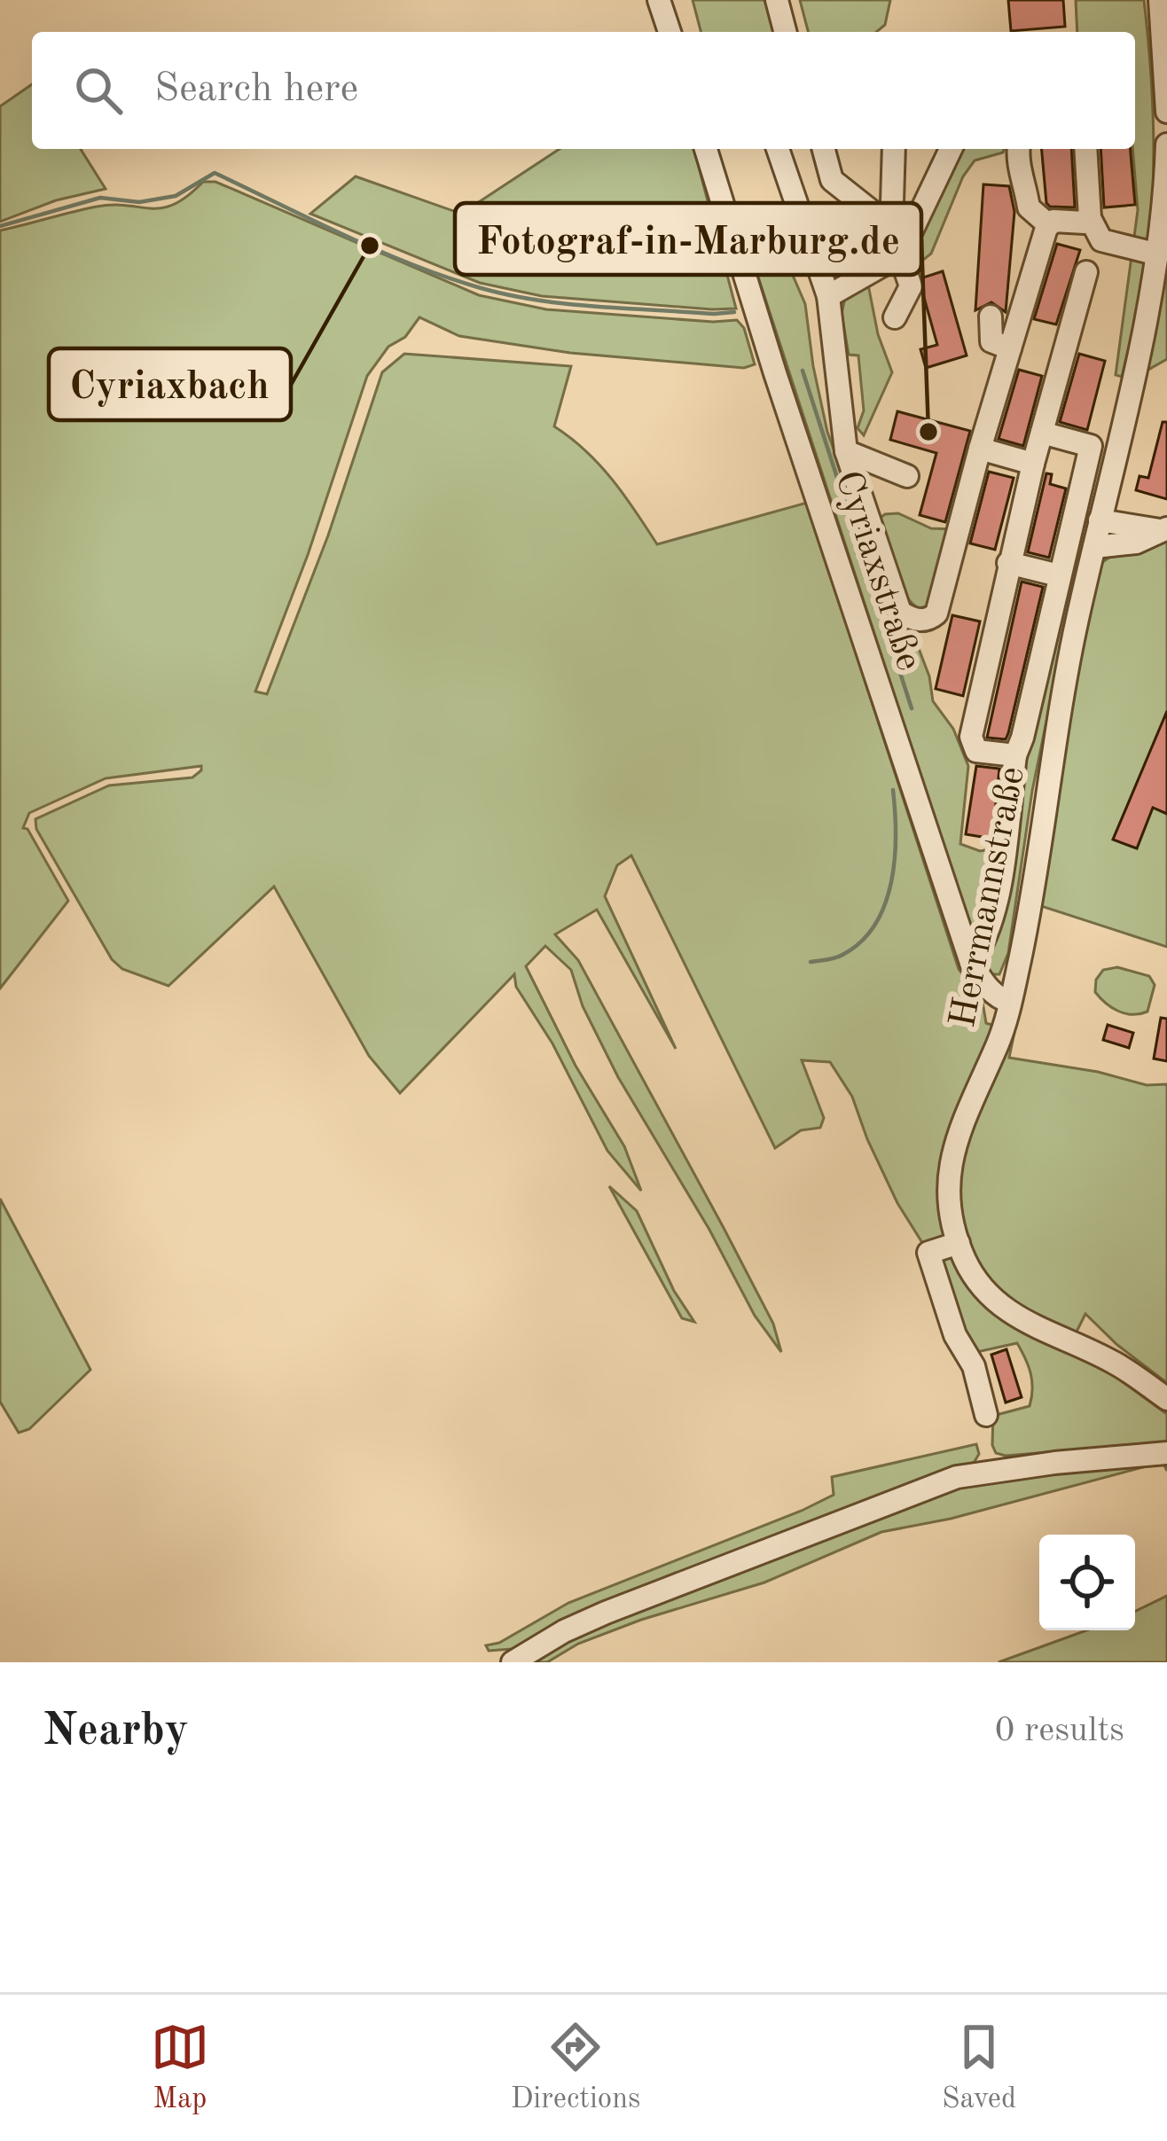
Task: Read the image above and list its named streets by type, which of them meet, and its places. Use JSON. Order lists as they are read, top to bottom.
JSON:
{
  "streets": {
    "street": ["Cyriaxstraße", "Herrmannstraße"]
  },
  "crossings": [
    ["Cyriaxstraße", "Herrmannstraße"]
  ],
  "places": ["Cyriaxbach", "Fotograf-in-Marburg.de"],
  "page": {
    "search": "Search here",
    "heading": ["Nearby", "0 results"],
    "nav": ["Map", "Directions", "Saved"]
  }
}
